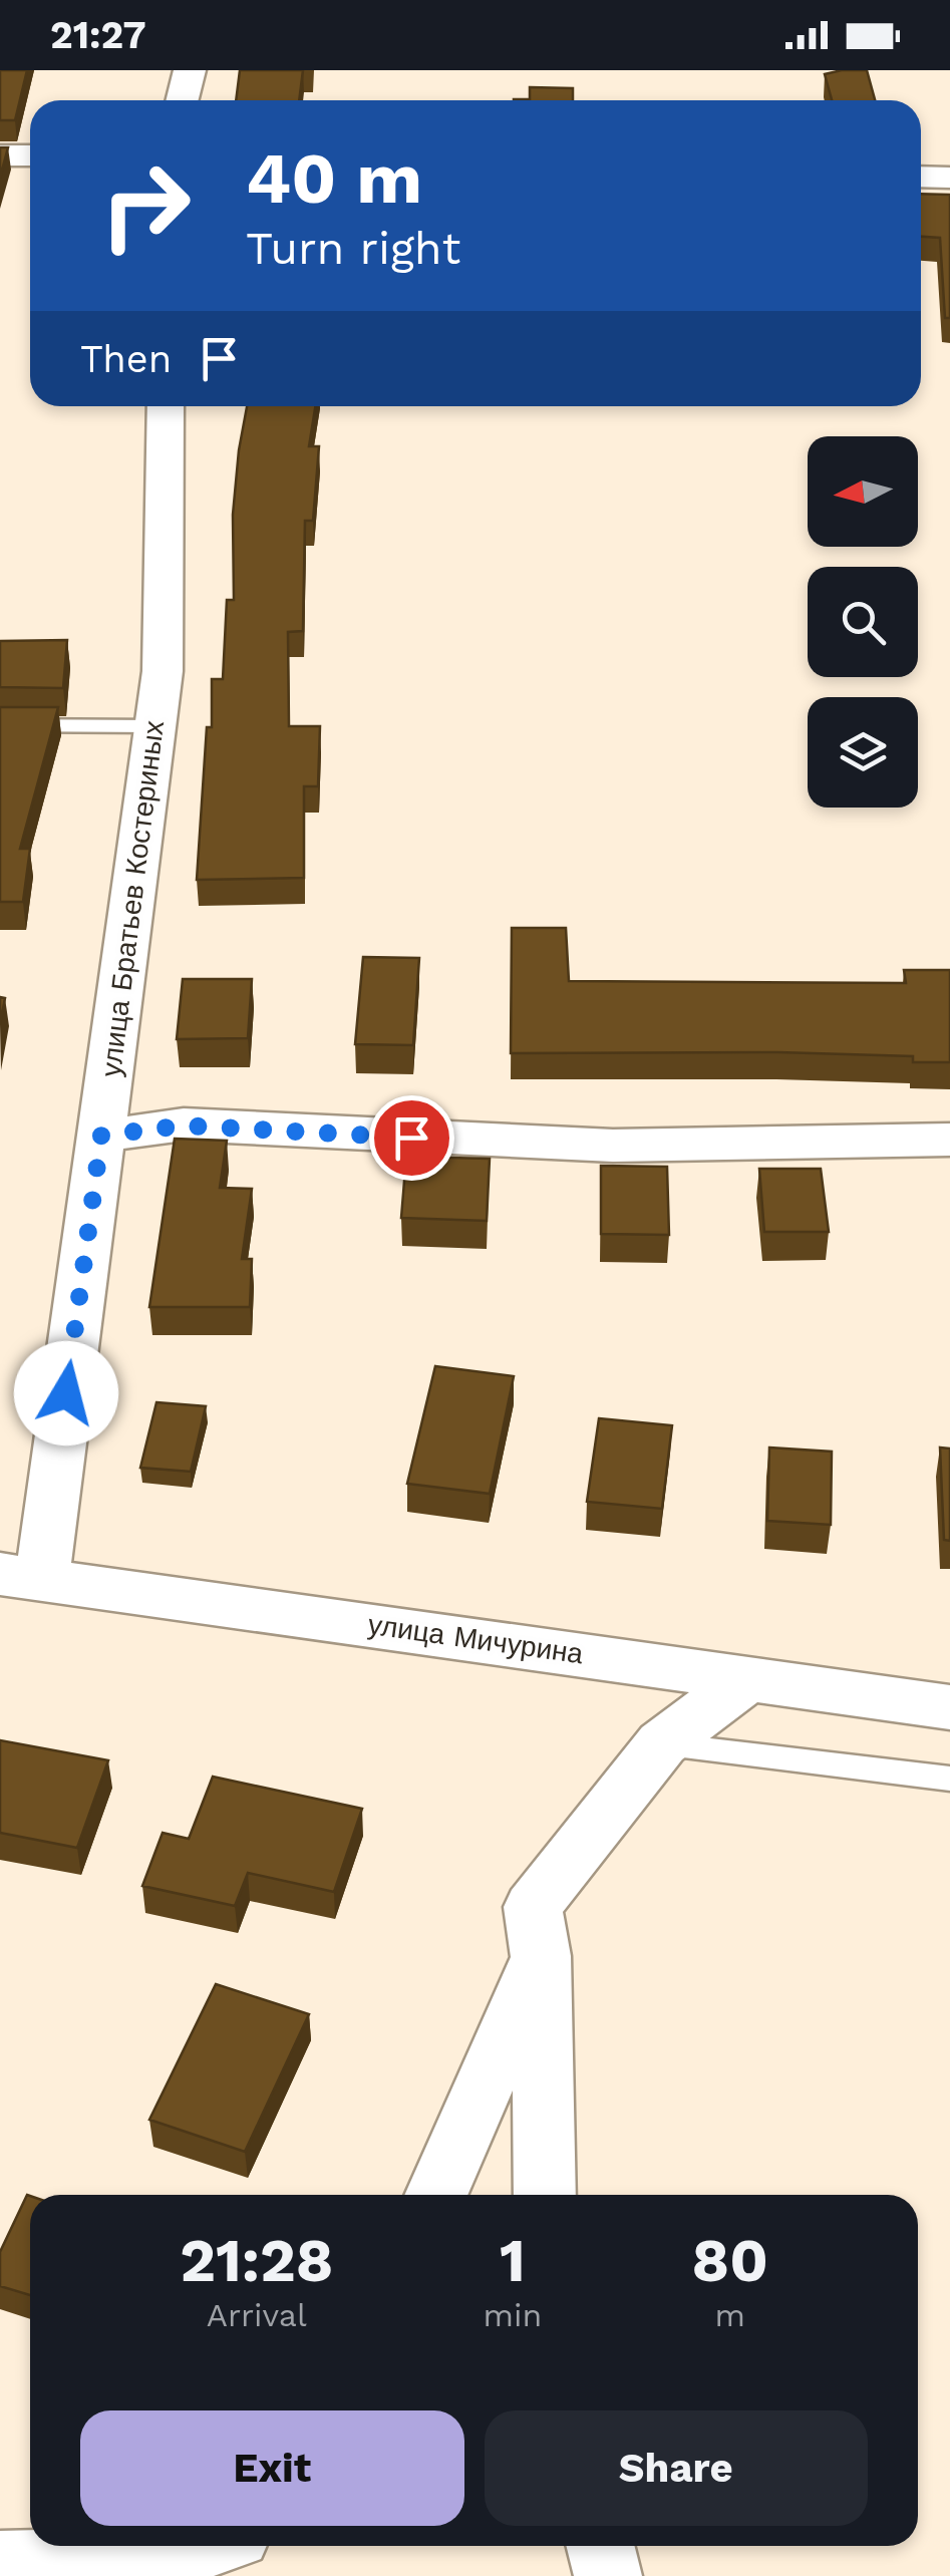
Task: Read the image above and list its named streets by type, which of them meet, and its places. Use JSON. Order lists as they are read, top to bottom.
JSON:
{
  "streets": {
    "street": ["улица Братьев Костериных", "улица Мичурина"]
  },
  "crossings": [
    ["улица Братьев Костериных", "улица Мичурина"]
  ],
  "north": "left",
  "page": {
    "status": "21:27",
    "turn": ["40 m", "Turn right"],
    "then": "Then",
    "eta": [
      "21:28",
      "Arrival",
      "1",
      "min",
      "80",
      "m"
    ],
    "buttons": ["Exit", "Share"]
  }
}
